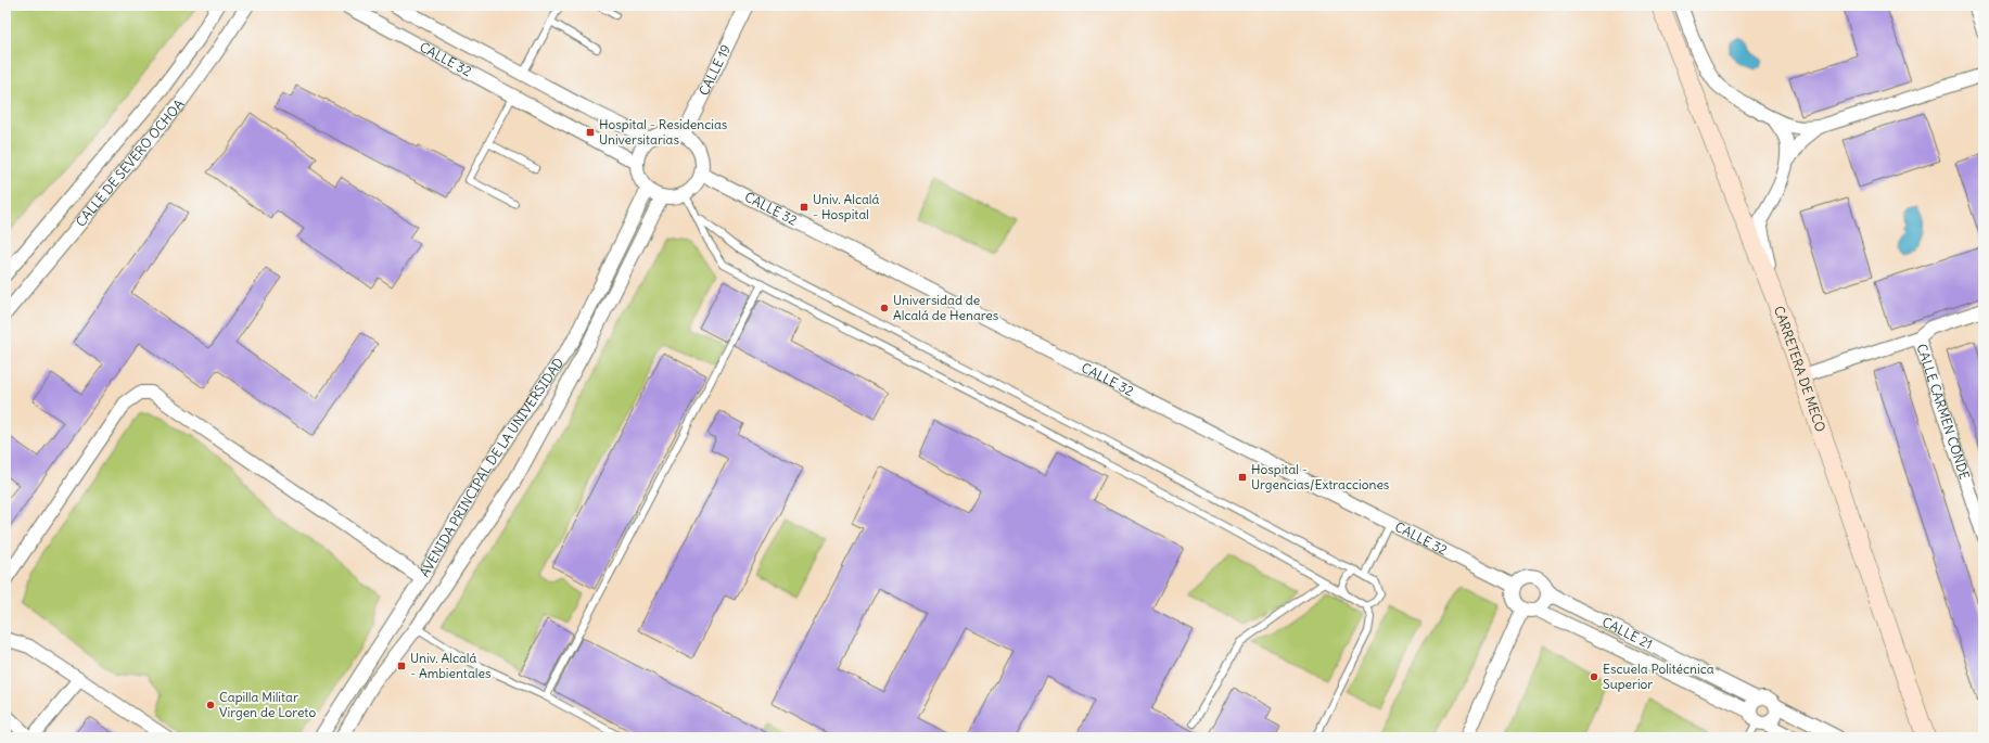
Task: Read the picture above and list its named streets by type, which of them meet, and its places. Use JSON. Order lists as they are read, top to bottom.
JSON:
{
  "streets": {
    "street": [
      "CALLE 32",
      "CALLE 19",
      "CALLE DE SEVERO OCHOA",
      "CARRETERA DE MECO",
      "CALLE CARMEN CONDE",
      "AVENIDA PRINCIPAL DE LA UNIVERSIDAD",
      "CALLE 21"
    ]
  },
  "crossings": [
    ["CALLE 32", "CALLE 19"],
    ["CALLE 32", "AVENIDA PRINCIPAL DE LA UNIVERSIDAD"],
    ["CALLE 32", "CALLE 21"],
    ["CALLE 19", "AVENIDA PRINCIPAL DE LA UNIVERSIDAD"],
    ["CARRETERA DE MECO", "CALLE CARMEN CONDE"]
  ],
  "places": {
    "transit": [
      "Hospital - Residencias Universitarias",
      "Univ. Alcalá - Hospital",
      "Hospital - Urgencias/Extracciones",
      "Univ. Alcalá - Ambientales"
    ],
    "other": ["Universidad de Alcalá de Henares", "Escuela Politécnica Superior", "Capilla Militar Virgen de Loreto"]
  }
}
